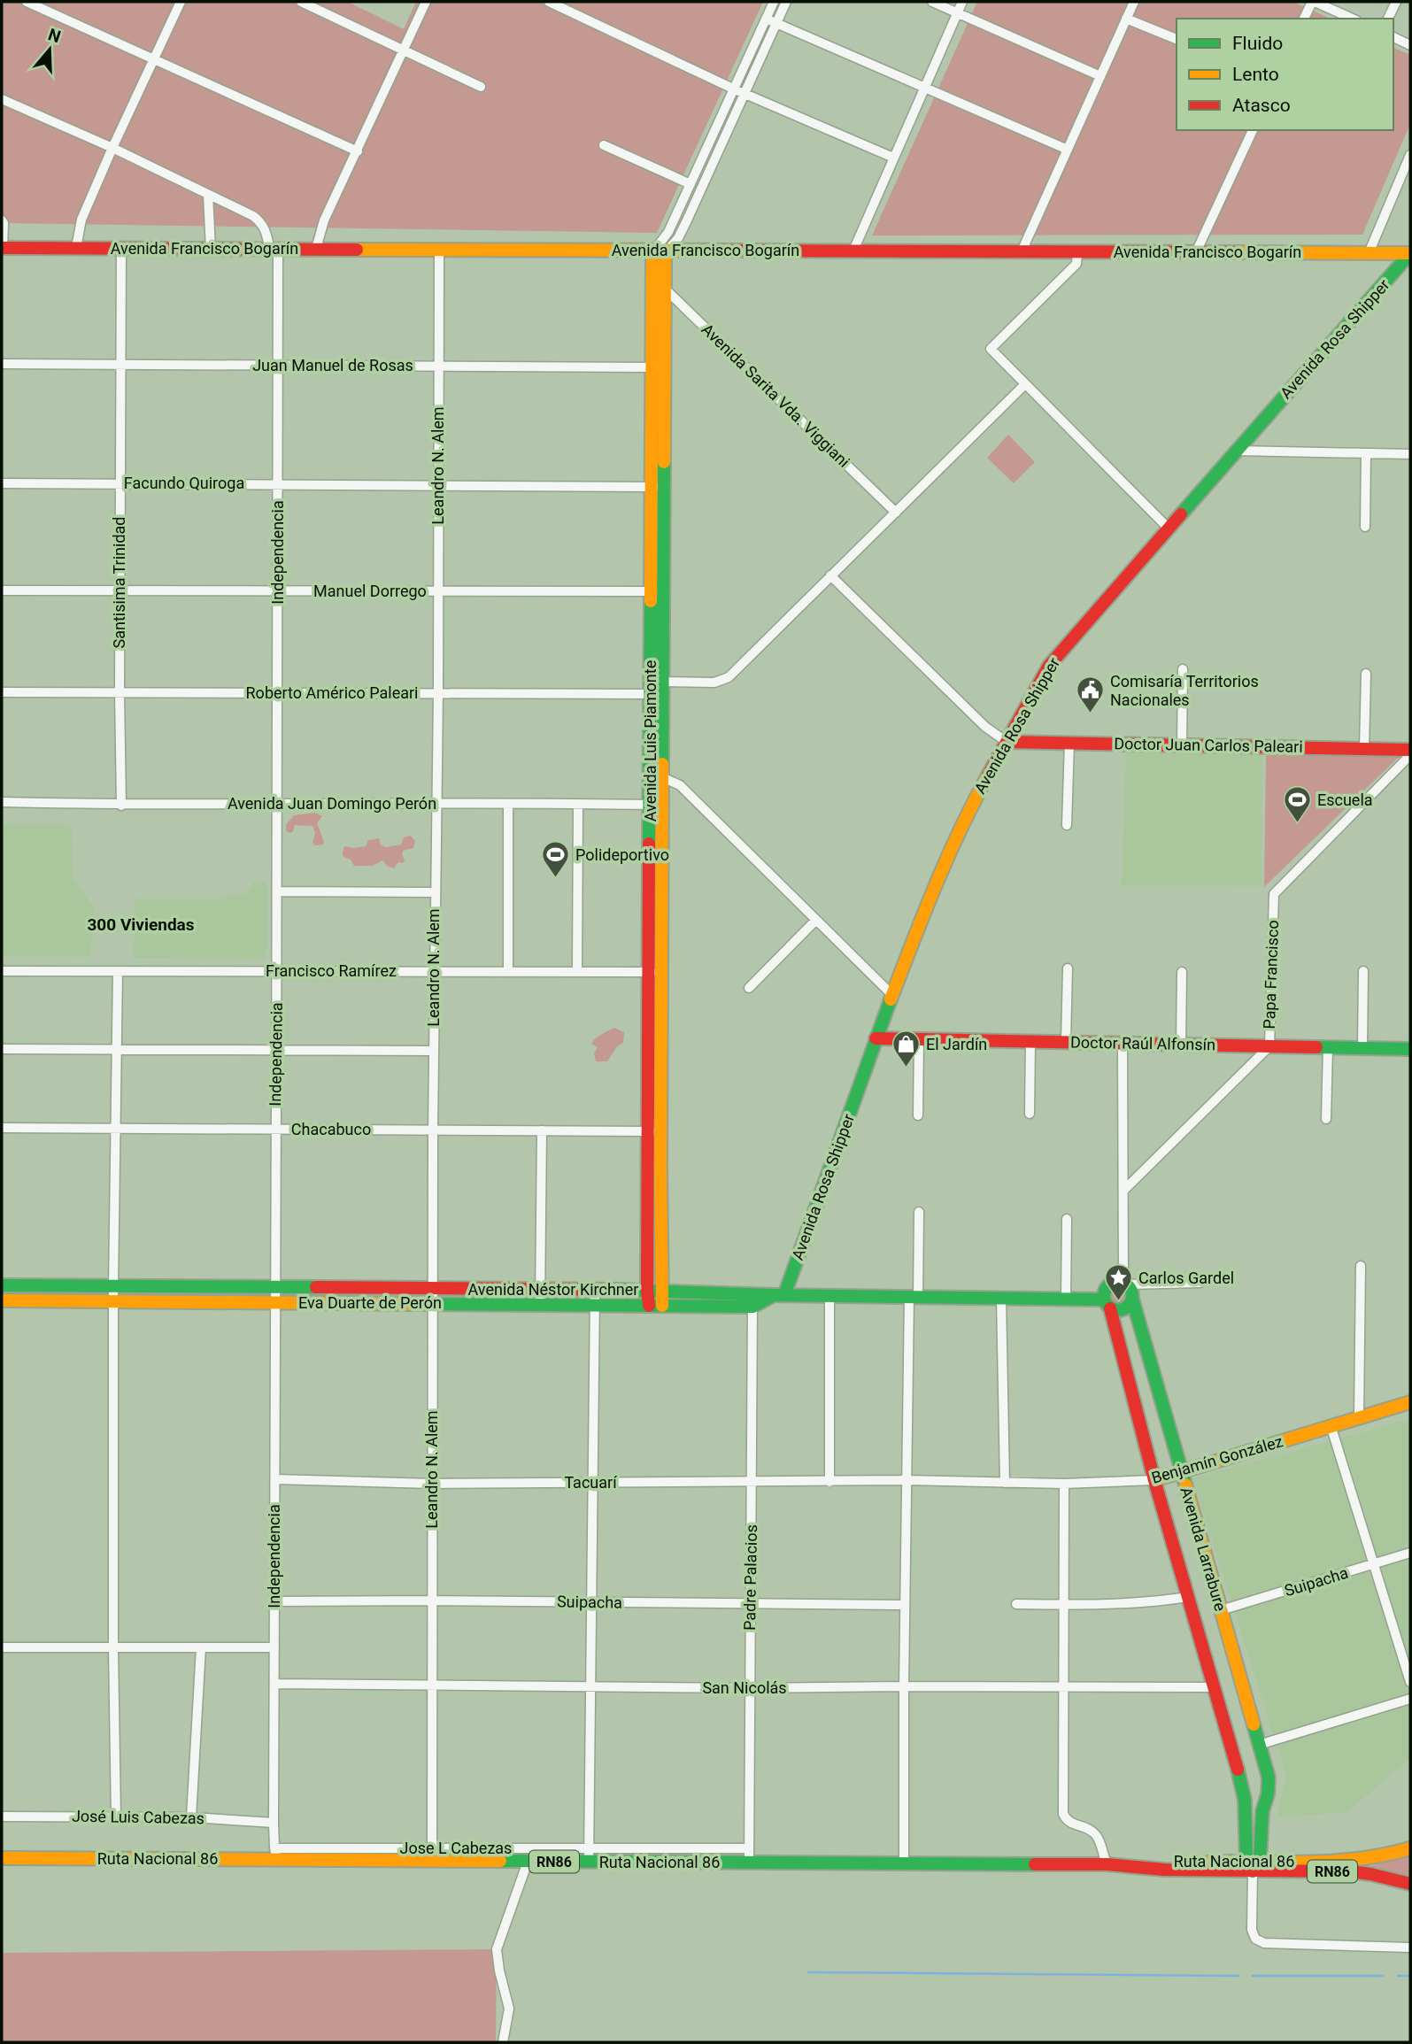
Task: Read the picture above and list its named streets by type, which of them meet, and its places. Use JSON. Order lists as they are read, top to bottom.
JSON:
{
  "streets": {
    "street": [
      "Avenida Francisco Bogarín",
      "Avenida Rosa Shipper",
      "Juan Manuel de Rosas",
      "Avenida Sarita Vda. Viggiani",
      "Leandro N. Alem",
      "Facundo Quiroga",
      "Independencia",
      "Santisima Trinidad",
      "Manuel Dorrego",
      "Roberto Américo Paleari",
      "Avenida Luis Piamonte",
      "Doctor Juan Carlos Paleari",
      "Avenida Juan Domingo Perón",
      "Francisco Ramírez",
      "Papa Francisco",
      "Doctor Raúl Alfonsín",
      "Chacabuco",
      "Avenida Néstor Kirchner",
      "Eva Duarte de Perón",
      "Benjamín González",
      "Tacuarí",
      "Avenida Larrabure",
      "Padre Palacios",
      "Suipacha",
      "San Nicolás",
      "José Luis Cabezas",
      "Jose L Cabezas",
      "Ruta Nacional 86",
      "RN86"
    ]
  },
  "crossings": [
    ["Avenida Francisco Bogarín", "Avenida Rosa Shipper"],
    ["Avenida Francisco Bogarín", "Leandro N. Alem"],
    ["Avenida Francisco Bogarín", "Independencia"],
    ["Avenida Francisco Bogarín", "Santisima Trinidad"],
    ["Avenida Francisco Bogarín", "Avenida Luis Piamonte"],
    ["Avenida Rosa Shipper", "Doctor Juan Carlos Paleari"],
    ["Avenida Rosa Shipper", "Doctor Raúl Alfonsín"],
    ["Avenida Rosa Shipper", "Avenida Néstor Kirchner"],
    ["Avenida Rosa Shipper", "Eva Duarte de Perón"],
    ["Juan Manuel de Rosas", "Leandro N. Alem"],
    ["Juan Manuel de Rosas", "Independencia"],
    ["Juan Manuel de Rosas", "Santisima Trinidad"],
    ["Juan Manuel de Rosas", "Avenida Luis Piamonte"],
    ["Avenida Sarita Vda. Viggiani", "Roberto Américo Paleari"],
    ["Avenida Sarita Vda. Viggiani", "Avenida Luis Piamonte"],
    ["Leandro N. Alem", "Facundo Quiroga"],
    ["Leandro N. Alem", "Manuel Dorrego"],
    ["Leandro N. Alem", "Roberto Américo Paleari"],
    ["Leandro N. Alem", "Avenida Juan Domingo Perón"],
    ["Leandro N. Alem", "Francisco Ramírez"],
    ["Leandro N. Alem", "Chacabuco"],
    ["Leandro N. Alem", "Avenida Néstor Kirchner"],
    ["Leandro N. Alem", "Eva Duarte de Perón"],
    ["Leandro N. Alem", "Tacuarí"],
    ["Leandro N. Alem", "Suipacha"],
    ["Leandro N. Alem", "San Nicolás"],
    ["Leandro N. Alem", "Jose L Cabezas"],
    ["Leandro N. Alem", "Ruta Nacional 86"],
    ["Facundo Quiroga", "Independencia"],
    ["Facundo Quiroga", "Santisima Trinidad"],
    ["Facundo Quiroga", "Avenida Luis Piamonte"],
    ["Independencia", "Manuel Dorrego"],
    ["Independencia", "Roberto Américo Paleari"],
    ["Independencia", "Avenida Juan Domingo Perón"],
    ["Independencia", "Francisco Ramírez"],
    ["Independencia", "Chacabuco"],
    ["Independencia", "Avenida Néstor Kirchner"],
    ["Independencia", "Eva Duarte de Perón"],
    ["Independencia", "Tacuarí"],
    ["Independencia", "Suipacha"],
    ["Independencia", "San Nicolás"],
    ["Independencia", "José Luis Cabezas"],
    ["Independencia", "Ruta Nacional 86"],
    ["Santisima Trinidad", "Manuel Dorrego"],
    ["Santisima Trinidad", "Roberto Américo Paleari"],
    ["Santisima Trinidad", "Avenida Juan Domingo Perón"],
    ["Manuel Dorrego", "Avenida Luis Piamonte"],
    ["Roberto Américo Paleari", "Avenida Luis Piamonte"],
    ["Avenida Luis Piamonte", "Avenida Juan Domingo Perón"],
    ["Avenida Luis Piamonte", "Francisco Ramírez"],
    ["Avenida Luis Piamonte", "Chacabuco"],
    ["Avenida Luis Piamonte", "Avenida Néstor Kirchner"],
    ["Avenida Luis Piamonte", "Eva Duarte de Perón"],
    ["Papa Francisco", "Doctor Raúl Alfonsín"],
    ["Avenida Néstor Kirchner", "Eva Duarte de Perón"],
    ["Avenida Néstor Kirchner", "Avenida Larrabure"],
    ["Avenida Néstor Kirchner", "Padre Palacios"],
    ["Eva Duarte de Perón", "Padre Palacios"],
    ["Benjamín González", "Tacuarí"],
    ["Benjamín González", "Avenida Larrabure"],
    ["Tacuarí", "Padre Palacios"],
    ["Avenida Larrabure", "Suipacha"],
    ["Avenida Larrabure", "San Nicolás"],
    ["Avenida Larrabure", "Ruta Nacional 86"],
    ["Padre Palacios", "Suipacha"],
    ["Padre Palacios", "San Nicolás"],
    ["Padre Palacios", "Jose L Cabezas"],
    ["Padre Palacios", "Ruta Nacional 86"],
    ["Jose L Cabezas", "Ruta Nacional 86"]
  ],
  "districts": ["300 Viviendas"],
  "places": {
    "public building": ["Comisaría Territorios Nacionales"],
    "sports": ["Escuela", "Polideportivo"],
    "shop": ["El Jardín"],
    "place": ["Carlos Gardel"]
  },
  "legend": ["Fluido", "Lento", "Atasco"],
  "north": "top"
}
